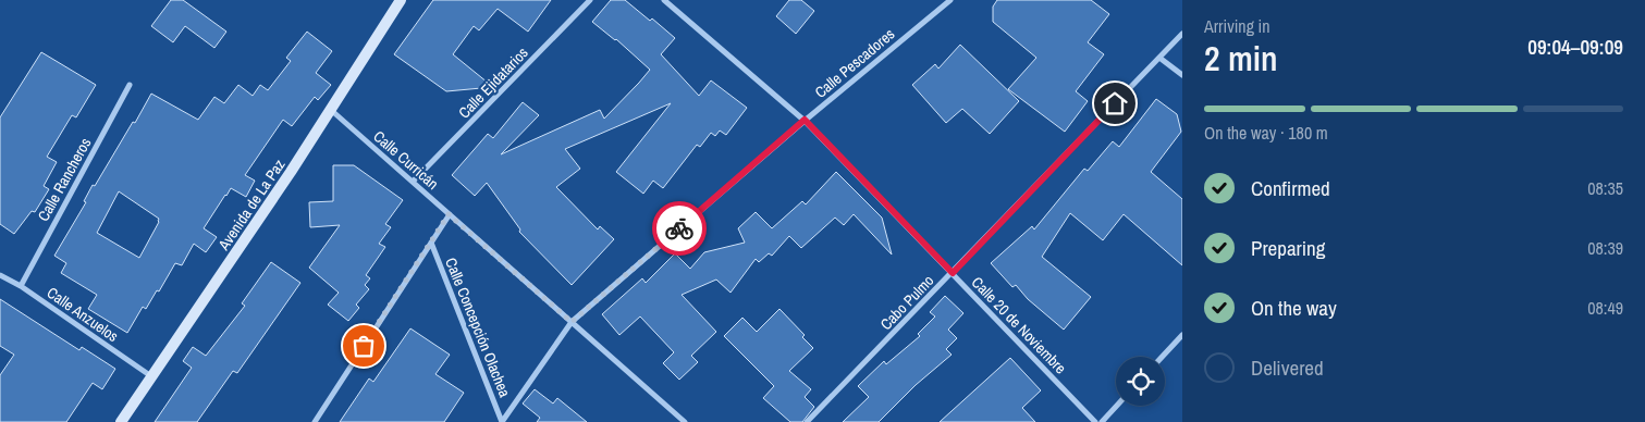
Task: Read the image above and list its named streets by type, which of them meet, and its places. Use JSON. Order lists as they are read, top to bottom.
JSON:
{
  "streets": {
    "street": [
      "Calle Pescadores",
      "Calle Ejidatarios",
      "Calle Curricán",
      "Calle Rancheros",
      "Avenida de La Paz",
      "Cabo Pulmo",
      "Calle Anzuelos",
      "Calle 20 de Noviembre",
      "Calle Concepción Olachea"
    ]
  },
  "crossings": [
    ["Calle Pescadores", "Calle Curricán"],
    ["Calle Pescadores", "Calle 20 de Noviembre"],
    ["Calle Pescadores", "Calle Concepción Olachea"],
    ["Calle Ejidatarios", "Calle Curricán"],
    ["Calle Curricán", "Avenida de La Paz"],
    ["Calle Rancheros", "Calle Anzuelos"],
    ["Avenida de La Paz", "Calle Anzuelos"],
    ["Cabo Pulmo", "Calle 20 de Noviembre"]
  ],
  "page": {
    "heading": ["2 min", "Arriving in", "09:04–09:09"],
    "bar": "On the way · 180 m",
    "list": [
      ["Confirmed", "08:35"],
      ["Preparing", "08:39"],
      ["On the way", "08:49"],
      "Delivered"
    ]
  }
}
